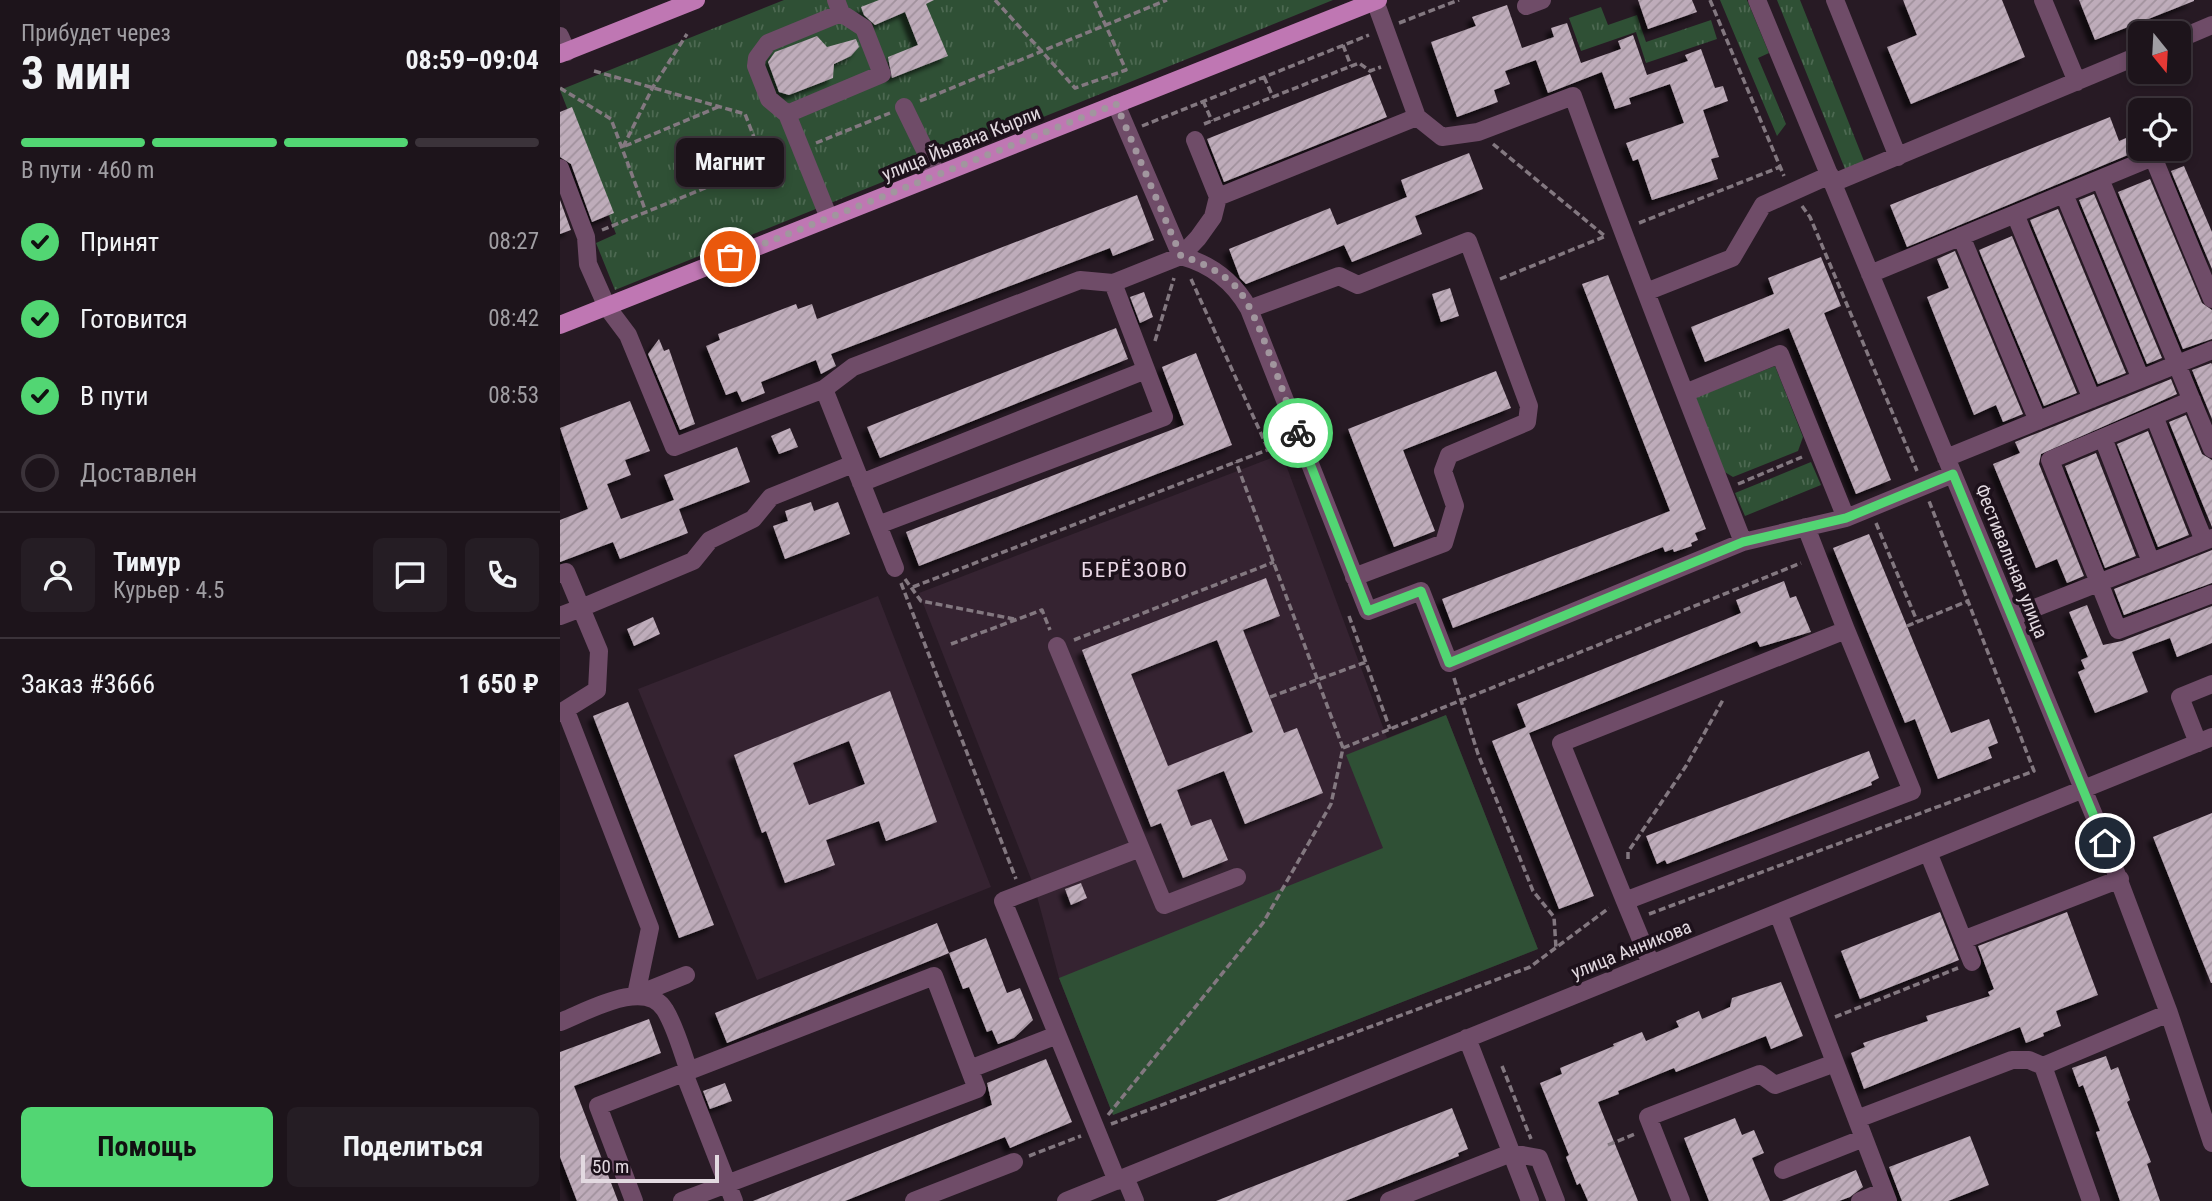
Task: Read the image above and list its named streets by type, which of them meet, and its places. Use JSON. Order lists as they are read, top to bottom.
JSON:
{
  "streets": {
    "main road": ["улица Йывана Кырли"],
    "street": ["Фестивальная улица", "улица Анникова"]
  },
  "crossings": [
    ["Фестивальная улица", "улица Анникова"]
  ],
  "districts": ["БЕРЁЗОВО"],
  "places": ["Магнит"],
  "scale_bar": "50 m",
  "north": "bottom",
  "page": {
    "heading": ["3 мин", "Прибудет через", "08:59–09:04"],
    "panel": [
      "Тимур",
      "Курьер · 4.5",
      "Заказ #3666",
      "1 650 ₽"
    ],
    "bar": "В пути · 460 m",
    "bubble": "Магнит",
    "list": [
      ["Принят", "08:27"],
      ["Готовится", "08:42"],
      ["В пути", "08:53"],
      "Доставлен"
    ],
    "buttons": ["Помощь", "Поделиться"],
    "scale": "50 m"
  }
}
